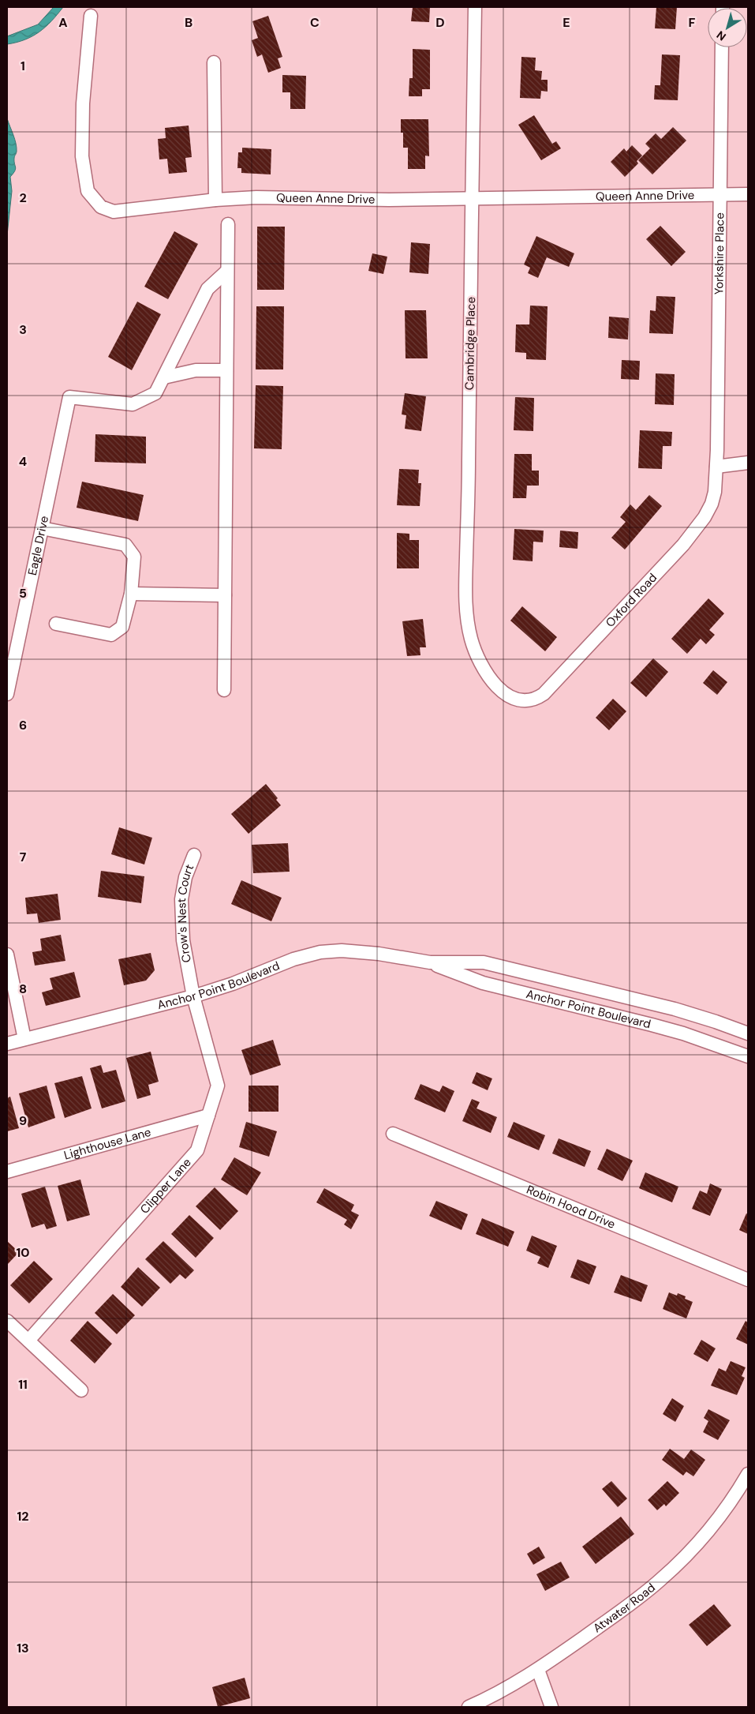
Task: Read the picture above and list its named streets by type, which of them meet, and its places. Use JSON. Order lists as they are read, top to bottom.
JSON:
{
  "streets": {
    "street": [
      "Queen Anne Drive",
      "Yorkshire Place",
      "Cambridge Place",
      "Eagle Drive",
      "Oxford Road",
      "Crow's Nest Court",
      "Anchor Point Boulevard",
      "Lighthouse Lane",
      "Clipper Lane",
      "Robin Hood Drive",
      "Atwater Road"
    ]
  },
  "crossings": [
    ["Queen Anne Drive", "Yorkshire Place"],
    ["Queen Anne Drive", "Cambridge Place"],
    ["Yorkshire Place", "Oxford Road"],
    ["Cambridge Place", "Oxford Road"],
    ["Crow's Nest Court", "Anchor Point Boulevard"],
    ["Crow's Nest Court", "Clipper Lane"],
    ["Anchor Point Boulevard", "Clipper Lane"],
    ["Lighthouse Lane", "Clipper Lane"]
  ],
  "north": "bottom left",
  "grid": {
    "columns": [
      "A",
      "B",
      "C",
      "D",
      "E",
      "F"
    ],
    "rows": [
      "1",
      "2",
      "3",
      "4",
      "5",
      "6",
      "7",
      "8",
      "9",
      "10",
      "11",
      "12",
      "13"
    ]
  }
}
